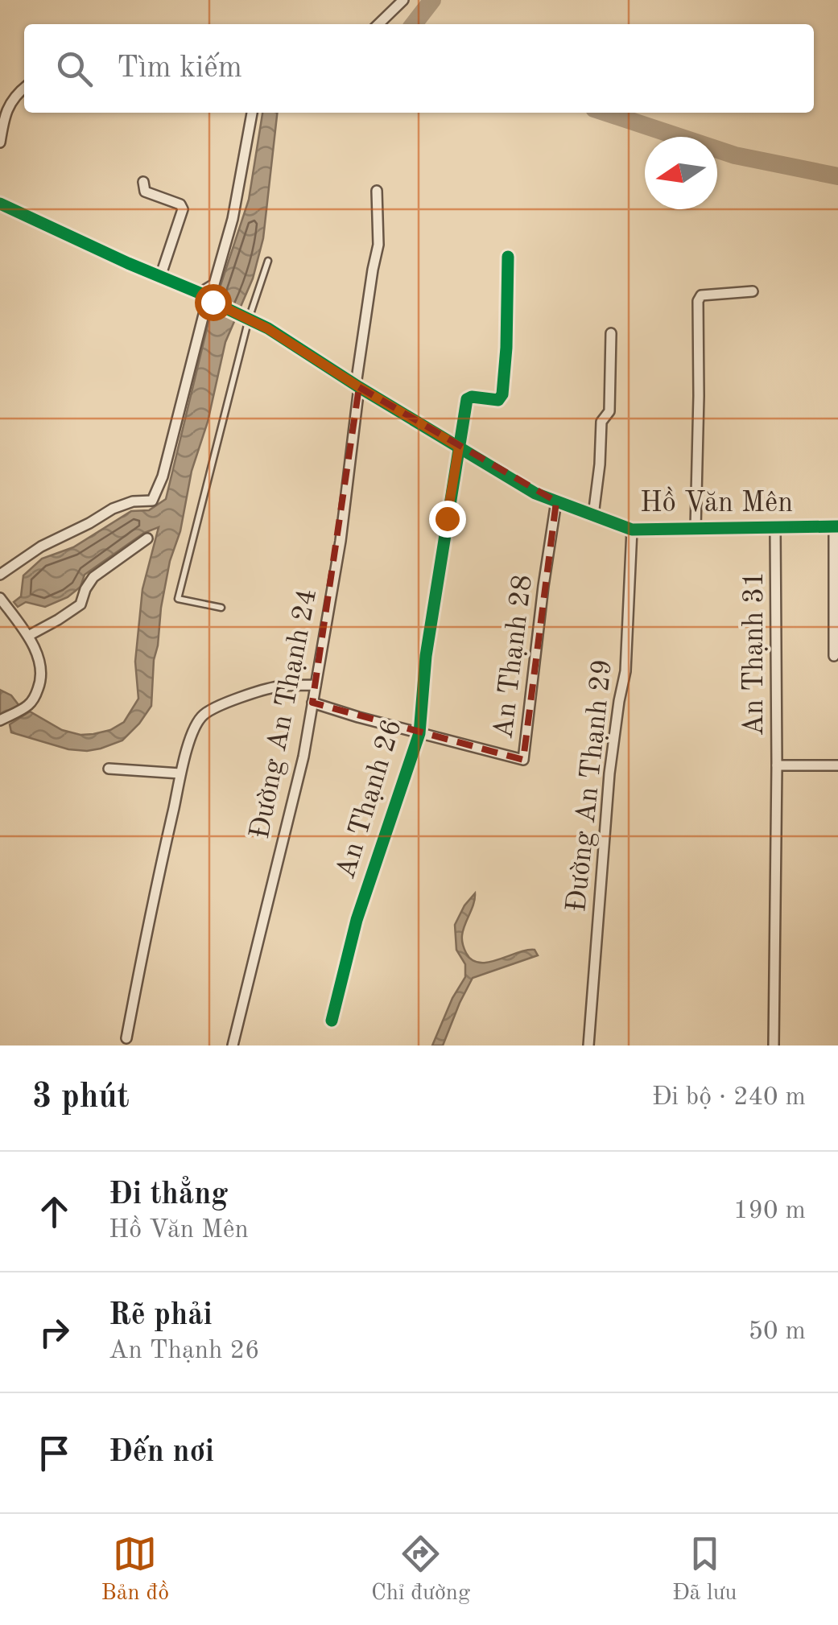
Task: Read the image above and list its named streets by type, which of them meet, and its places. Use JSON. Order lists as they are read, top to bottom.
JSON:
{
  "streets": {
    "street": [
      "Hồ Văn Mên",
      "An Thạnh 31",
      "An Thạnh 28",
      "Đường An Thạnh 24",
      "Đường An Thạnh 29",
      "An Thạnh 26"
    ]
  },
  "crossings": [
    ["Hồ Văn Mên", "An Thạnh 31"],
    ["Hồ Văn Mên", "An Thạnh 28"],
    ["Hồ Văn Mên", "Đường An Thạnh 24"],
    ["Hồ Văn Mên", "Đường An Thạnh 29"],
    ["Hồ Văn Mên", "An Thạnh 26"],
    ["An Thạnh 28", "An Thạnh 26"]
  ],
  "north": "left",
  "page": {
    "search": "Tìm kiếm",
    "heading": ["3 phút", "Đi bộ · 240 m"],
    "list": [
      ["Đi thẳng", "Hồ Văn Mên", "190 m"],
      ["Rẽ phải", "An Thạnh 26", "50 m"],
      "Đến nơi"
    ],
    "nav": ["Bản đồ", "Chỉ đường", "Đã lưu"]
  }
}
